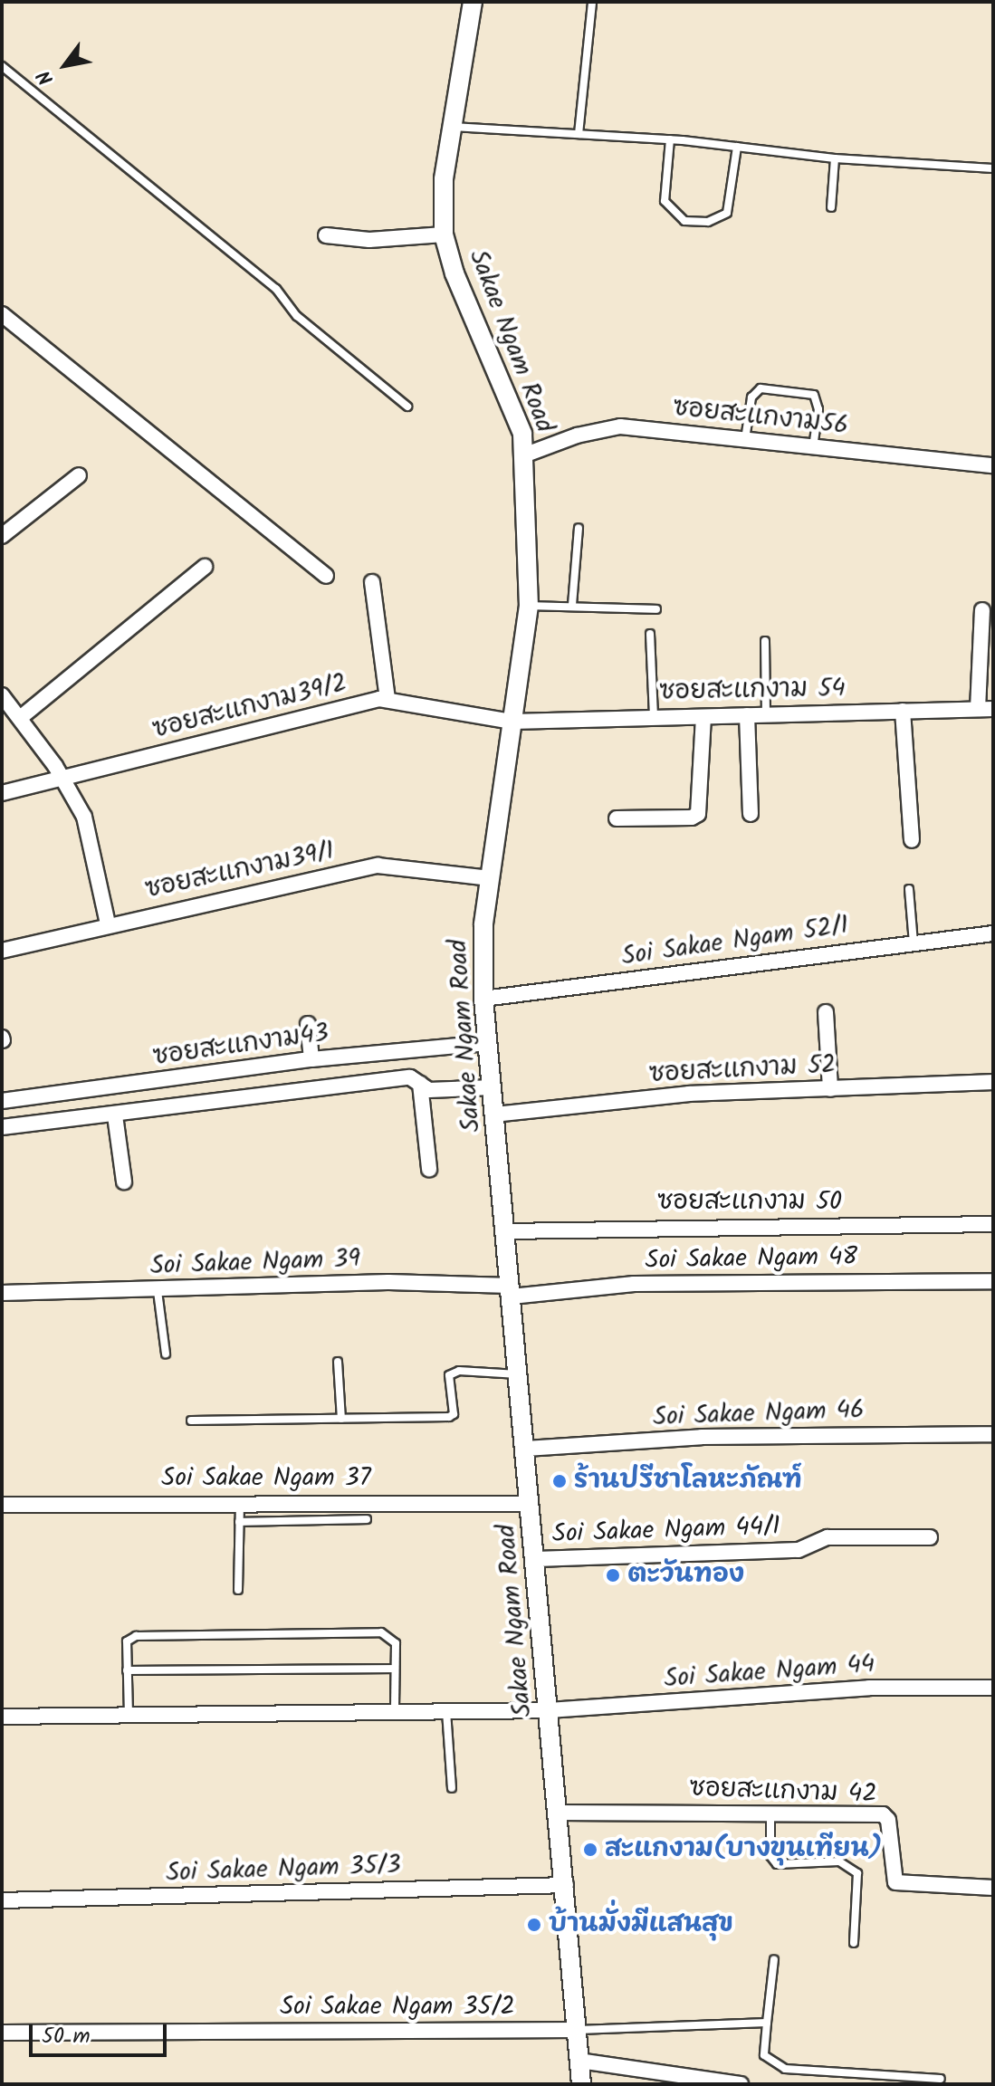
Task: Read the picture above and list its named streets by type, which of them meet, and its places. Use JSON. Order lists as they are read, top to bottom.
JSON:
{
  "streets": {
    "street": [
      "Sakae Ngam Road",
      "ซอยสะแกงาม56",
      "ซอยสะแกงาม 54",
      "ซอยสะแกงาม39/2",
      "ซอยสะแกงาม39/1",
      "Soi Sakae Ngam 52/1",
      "ซอยสะแกงาม43",
      "ซอยสะแกงาม 52",
      "ซอยสะแกงาม 50",
      "Soi Sakae Ngam 48",
      "Soi Sakae Ngam 39",
      "Soi Sakae Ngam 46",
      "Soi Sakae Ngam 37",
      "Soi Sakae Ngam 44/1",
      "Soi Sakae Ngam 44",
      "ซอยสะแกงาม 42",
      "Soi Sakae Ngam 35/3",
      "Soi Sakae Ngam 35/2"
    ]
  },
  "crossings": [
    ["Sakae Ngam Road", "ซอยสะแกงาม56"],
    ["Sakae Ngam Road", "ซอยสะแกงาม 54"],
    ["Sakae Ngam Road", "ซอยสะแกงาม39/2"],
    ["Sakae Ngam Road", "ซอยสะแกงาม39/1"],
    ["Sakae Ngam Road", "Soi Sakae Ngam 52/1"],
    ["Sakae Ngam Road", "ซอยสะแกงาม43"],
    ["Sakae Ngam Road", "ซอยสะแกงาม 52"],
    ["Sakae Ngam Road", "ซอยสะแกงาม 50"],
    ["Sakae Ngam Road", "Soi Sakae Ngam 48"],
    ["Sakae Ngam Road", "Soi Sakae Ngam 39"],
    ["Sakae Ngam Road", "Soi Sakae Ngam 46"],
    ["Sakae Ngam Road", "Soi Sakae Ngam 37"],
    ["Sakae Ngam Road", "Soi Sakae Ngam 44/1"],
    ["Sakae Ngam Road", "Soi Sakae Ngam 44"],
    ["Sakae Ngam Road", "ซอยสะแกงาม 42"],
    ["Sakae Ngam Road", "Soi Sakae Ngam 35/3"],
    ["Sakae Ngam Road", "Soi Sakae Ngam 35/2"],
    ["ซอยสะแกงาม 54", "ซอยสะแกงาม39/2"],
    ["Soi Sakae Ngam 48", "Soi Sakae Ngam 39"]
  ],
  "places": [
    "ร้านปรีชาโลหะภัณฑ์",
    "ตะวันทอง",
    "สะแกงาม(บางขุนเทียน)",
    "บ้านมั่งมีแสนสุข"
  ],
  "scale_bar": "50 m",
  "north": "bottom left"
}
